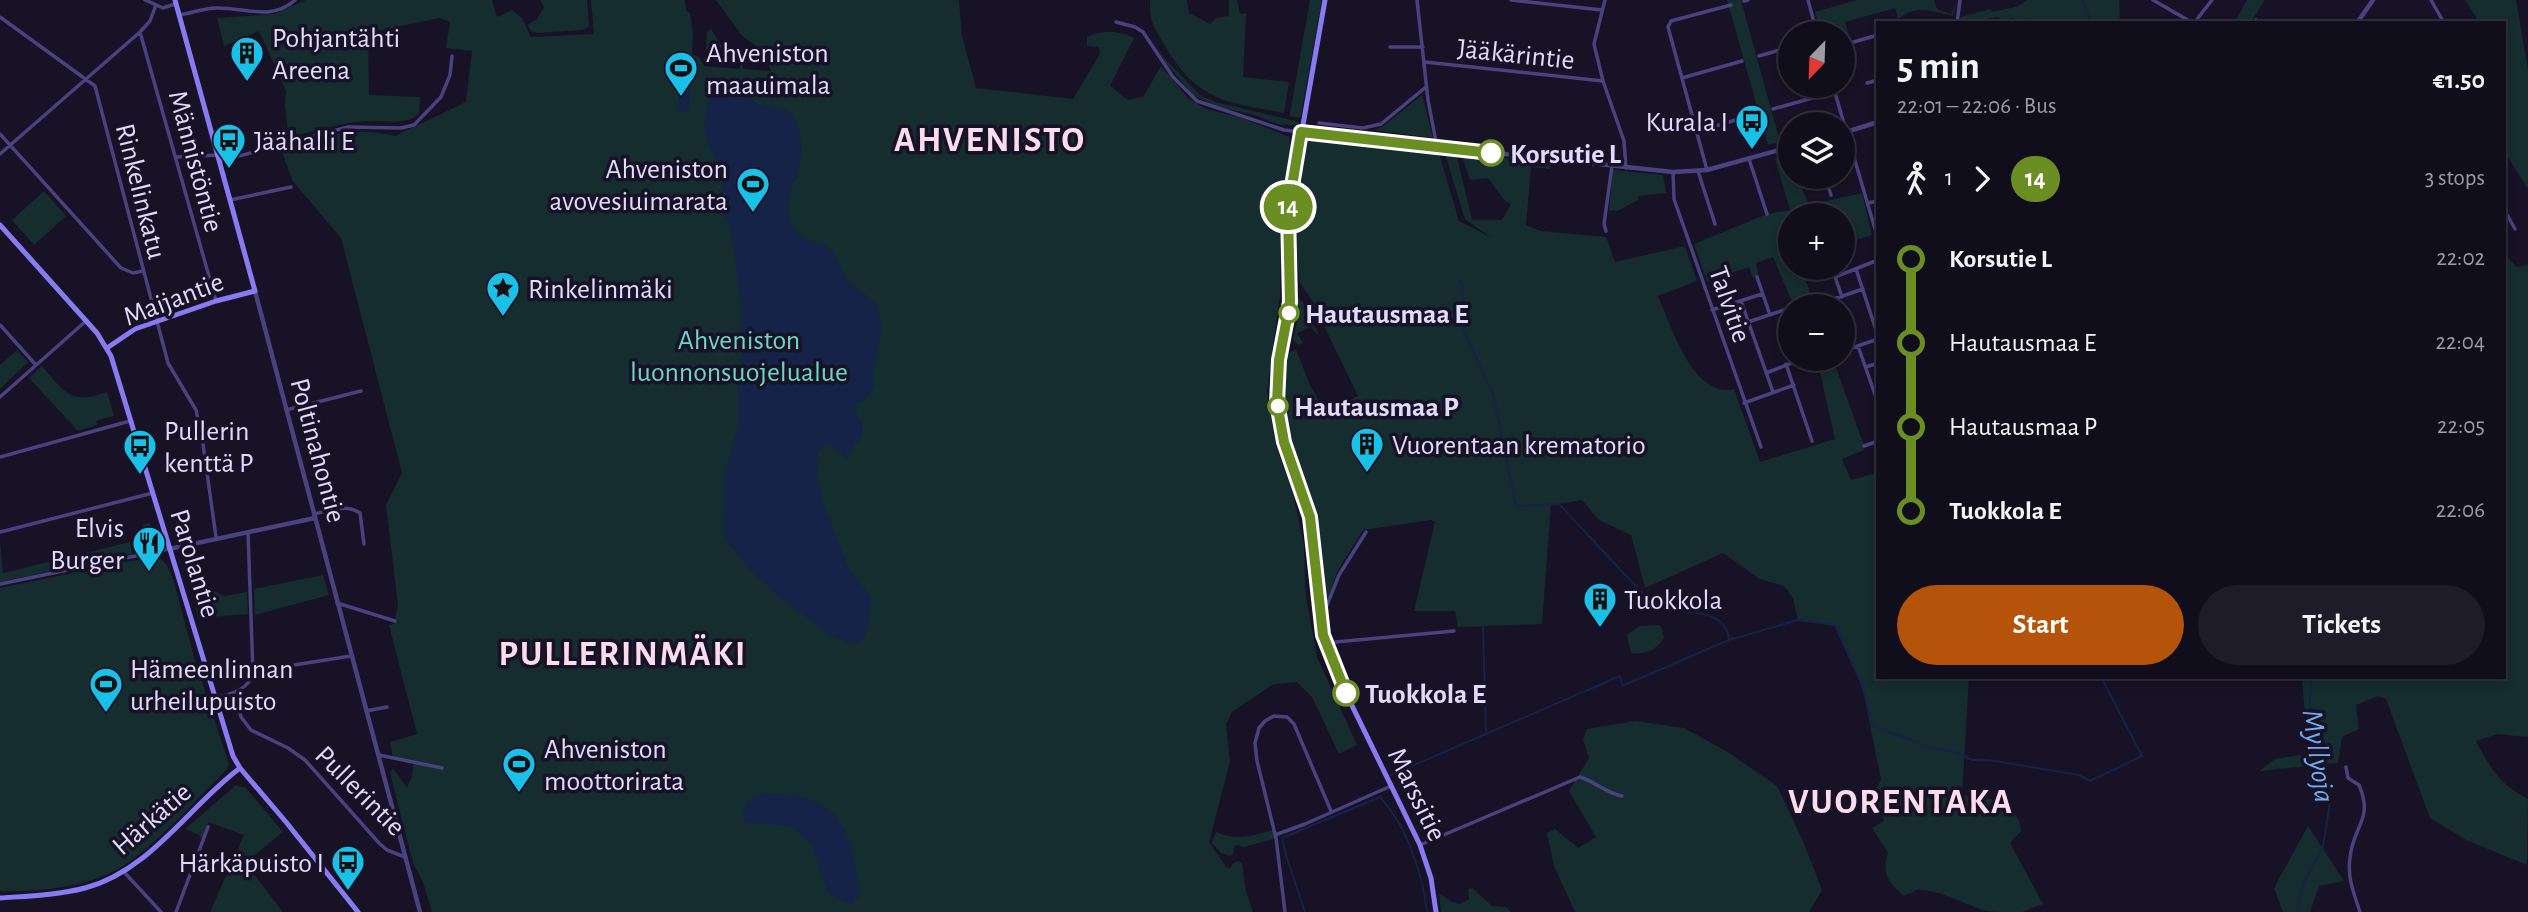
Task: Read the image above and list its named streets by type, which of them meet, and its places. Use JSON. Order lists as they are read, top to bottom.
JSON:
{
  "streets": {
    "main road": [
      "Maijantie",
      "Poltinahontie",
      "Parolantie",
      "Marssitie",
      "Härkätie"
    ],
    "street": [
      "Jääkärintie",
      "Männistöntie",
      "Rinkelinkatu",
      "Talvitie",
      "Pullerintie"
    ]
  },
  "crossings": [
    ["Männistöntie", "Maijantie"],
    ["Rinkelinkatu", "Maijantie"],
    ["Maijantie", "Poltinahontie"],
    ["Maijantie", "Parolantie"],
    ["Poltinahontie", "Pullerintie"],
    ["Parolantie", "Härkätie"]
  ],
  "districts": ["AHVENISTO", "PULLERINMÄKI", "VUORENTAKA"],
  "water": ["Myllyoja"],
  "parks": ["Ahveniston luonnonsuojelualue"],
  "places": {
    "building": ["Pohjantähti Areena", "Vuorentaan krematorio", "Tuokkola"],
    "sports": [
      "Ahveniston maauimala",
      "Ahveniston avovesiuimarata",
      "Hämeenlinnan urheilupuisto",
      "Ahveniston moottorirata"
    ],
    "bus stop": [
      "Kurala I",
      "Jäähalli E",
      "Pullerin kenttä P",
      "Härkäpuisto I"
    ],
    "other": [
      "Korsutie L",
      "Hautausmaa E",
      "Hautausmaa P",
      "Tuokkola E"
    ],
    "place": ["Rinkelinmäki"],
    "restaurant": ["Elvis Burger"]
  },
  "lines": ["bus line 14"],
  "north": "bottom left",
  "page": {
    "on_map": "14",
    "map_buttons": ["+", "−"],
    "heading": ["5 min", "22:01 – 22:06 · Bus", "€1.50"],
    "legs": ["1", "14", "3 stops"],
    "list": [
      {
        "name": "Korsutie L",
        "value": "22:02"
      },
      {
        "name": "Hautausmaa E",
        "value": "22:04"
      },
      {
        "name": "Hautausmaa P",
        "value": "22:05"
      },
      {
        "name": "Tuokkola E",
        "value": "22:06"
      }
    ],
    "buttons": ["Start", "Tickets"]
  }
}
